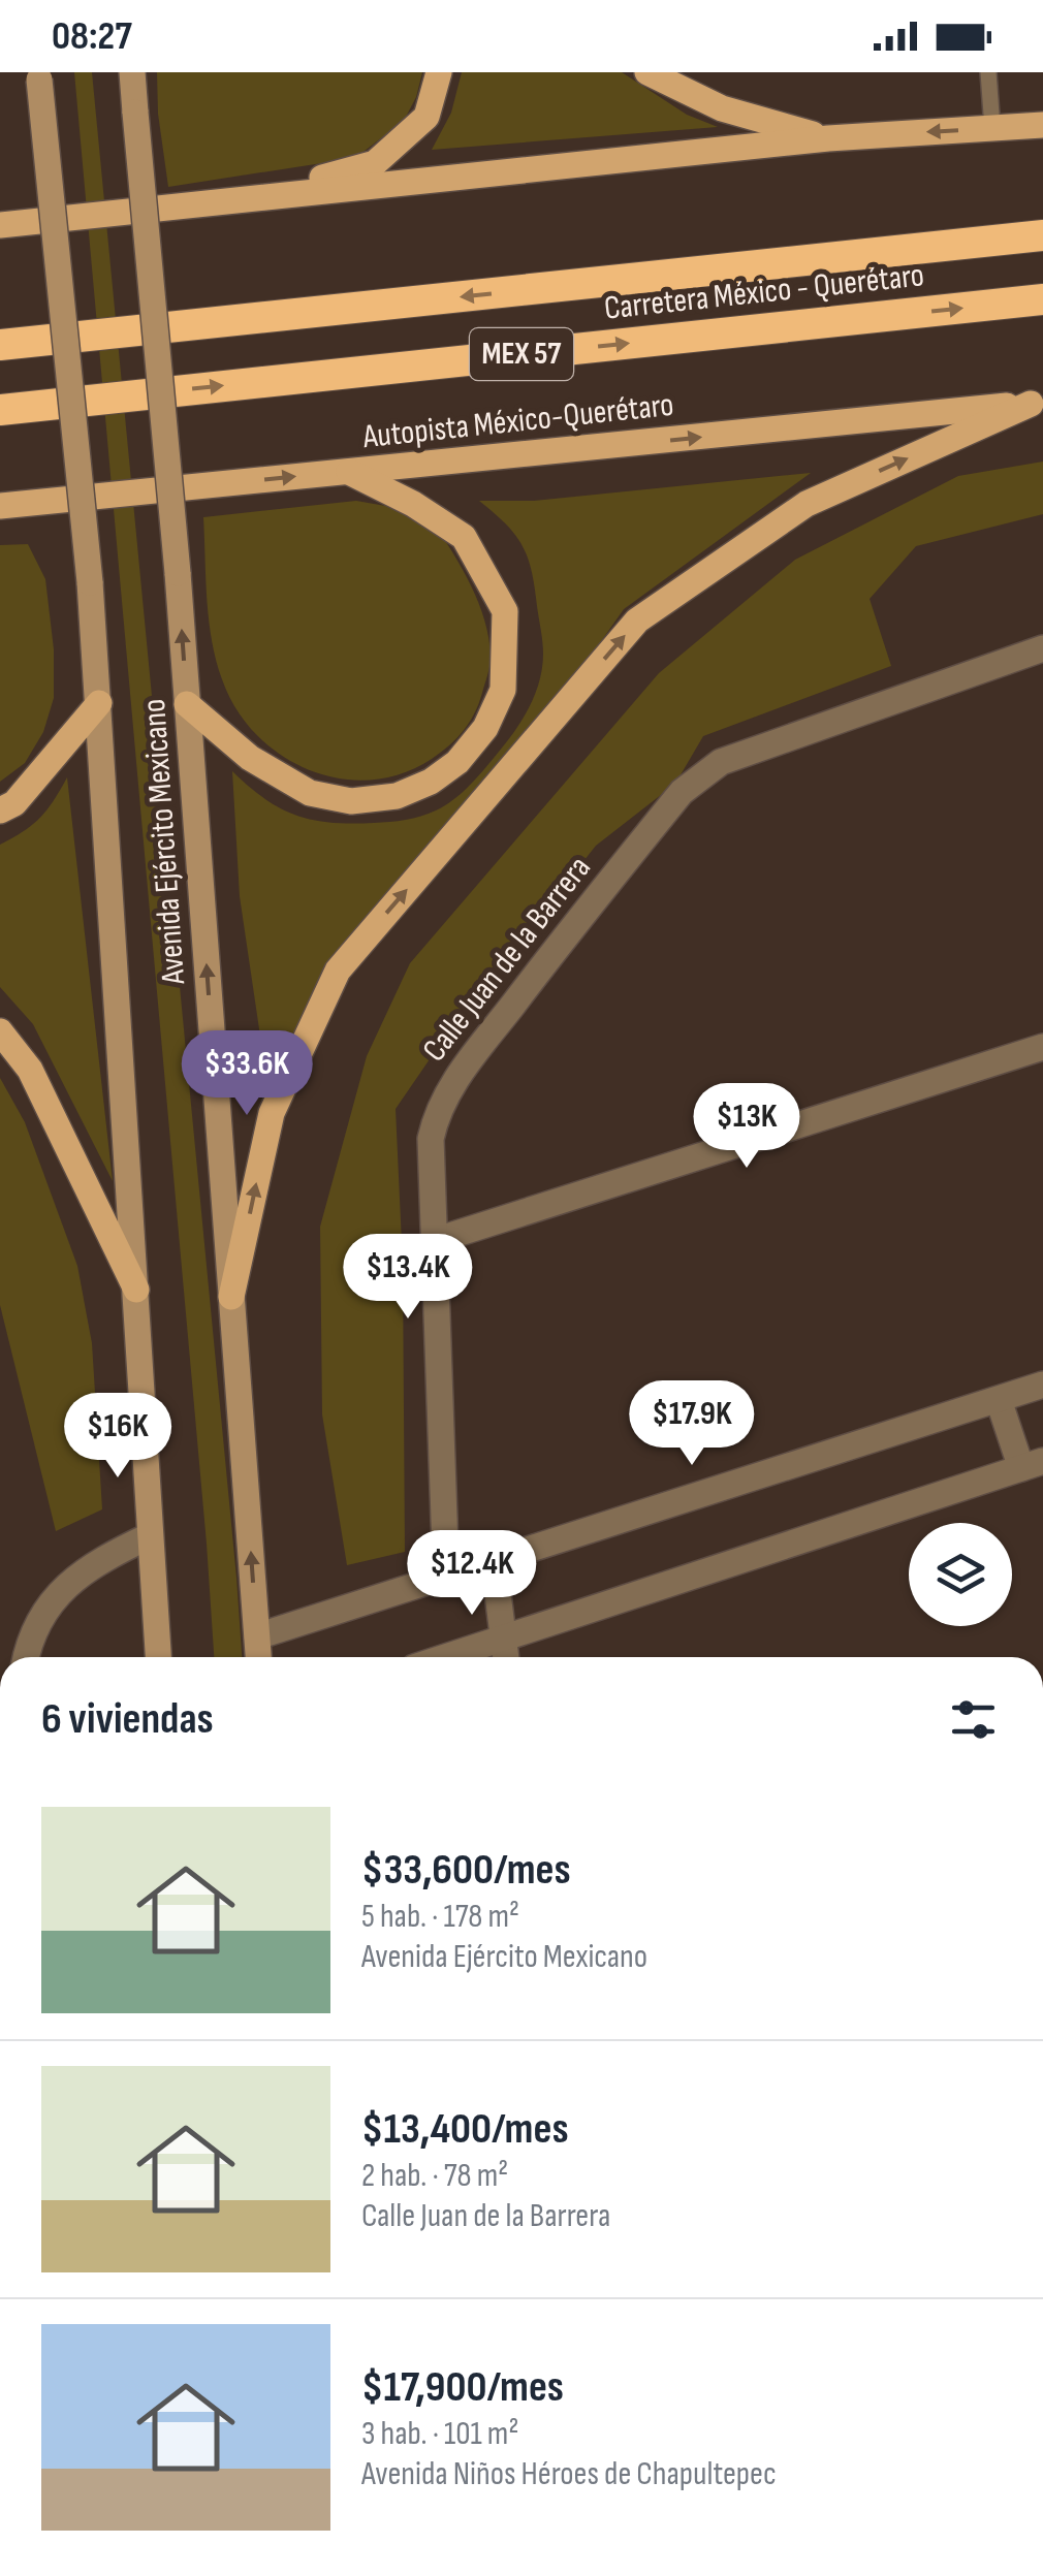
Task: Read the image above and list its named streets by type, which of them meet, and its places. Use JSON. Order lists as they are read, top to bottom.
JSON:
{
  "streets": {
    "highway": ["Carretera México - Querétaro", "MEX 57"],
    "main road": ["Autopista México-Querétaro", "Avenida Ejército Mexicano"],
    "street": ["Calle Juan de la Barrera"]
  },
  "one_way": ["Autopista México-Querétaro"],
  "page": {
    "status": "08:27",
    "price": [
      "$33.6K",
      "$13K",
      "$13.4K",
      "$17.9K",
      "$16K",
      "$12.4K"
    ],
    "heading": "6 viviendas",
    "list": [
      {
        "name": "$33,600/mes",
        "note": "5 hab. · 178 m² · Avenida Ejército Mexicano"
      },
      {
        "name": "$13,400/mes",
        "note": "2 hab. · 78 m² · Calle Juan de la Barrera"
      },
      {
        "name": "$17,900/mes",
        "note": "3 hab. · 101 m² · Avenida Niños Héroes de Chapultepec"
      }
    ]
  }
}
